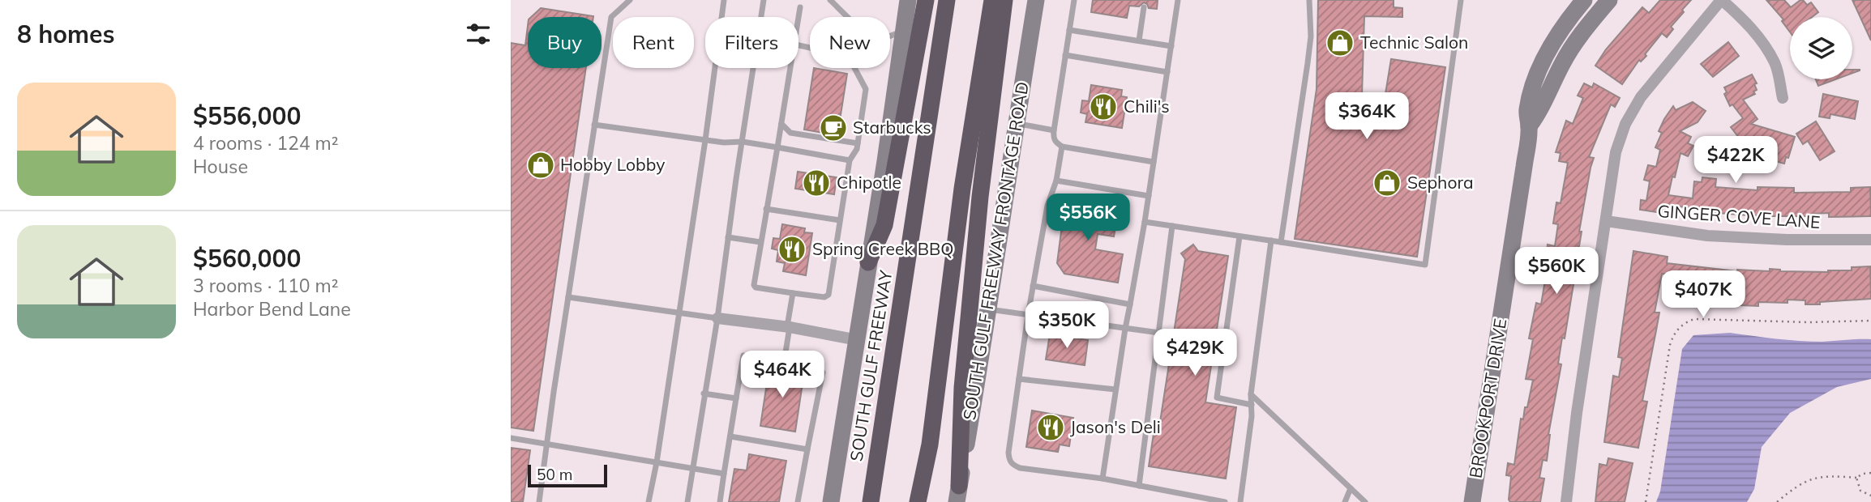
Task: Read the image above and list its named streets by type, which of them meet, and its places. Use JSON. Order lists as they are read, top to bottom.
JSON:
{
  "streets": {
    "highway": ["SOUTH GULF FREEWAY"],
    "main road": ["SOUTH GULF FREEWAY FRONTAGE ROAD", "BROOKPORT DRIVE"],
    "street": ["GINGER COVE LANE"]
  },
  "places": {
    "shop": ["Technic Salon", "Hobby Lobby", "Sephora"],
    "restaurant": [
      "Chili's",
      "Chipotle",
      "Spring Creek BBQ",
      "Jason's Deli"
    ],
    "cafe": ["Starbucks"]
  },
  "scale_bar": "50 m",
  "page": {
    "heading": "8 homes",
    "chip": [
      "Buy",
      "Rent",
      "Filters",
      "New"
    ],
    "list": [
      {
        "name": "$556,000",
        "note": "4 rooms · 124 m² · House"
      },
      {
        "name": "$560,000",
        "note": "3 rooms · 110 m² · Harbor Bend Lane"
      }
    ],
    "price": [
      "$364K",
      "$422K",
      "$556K",
      "$560K",
      "$407K",
      "$350K",
      "$429K",
      "$464K"
    ],
    "scale": "50 m"
  }
}
